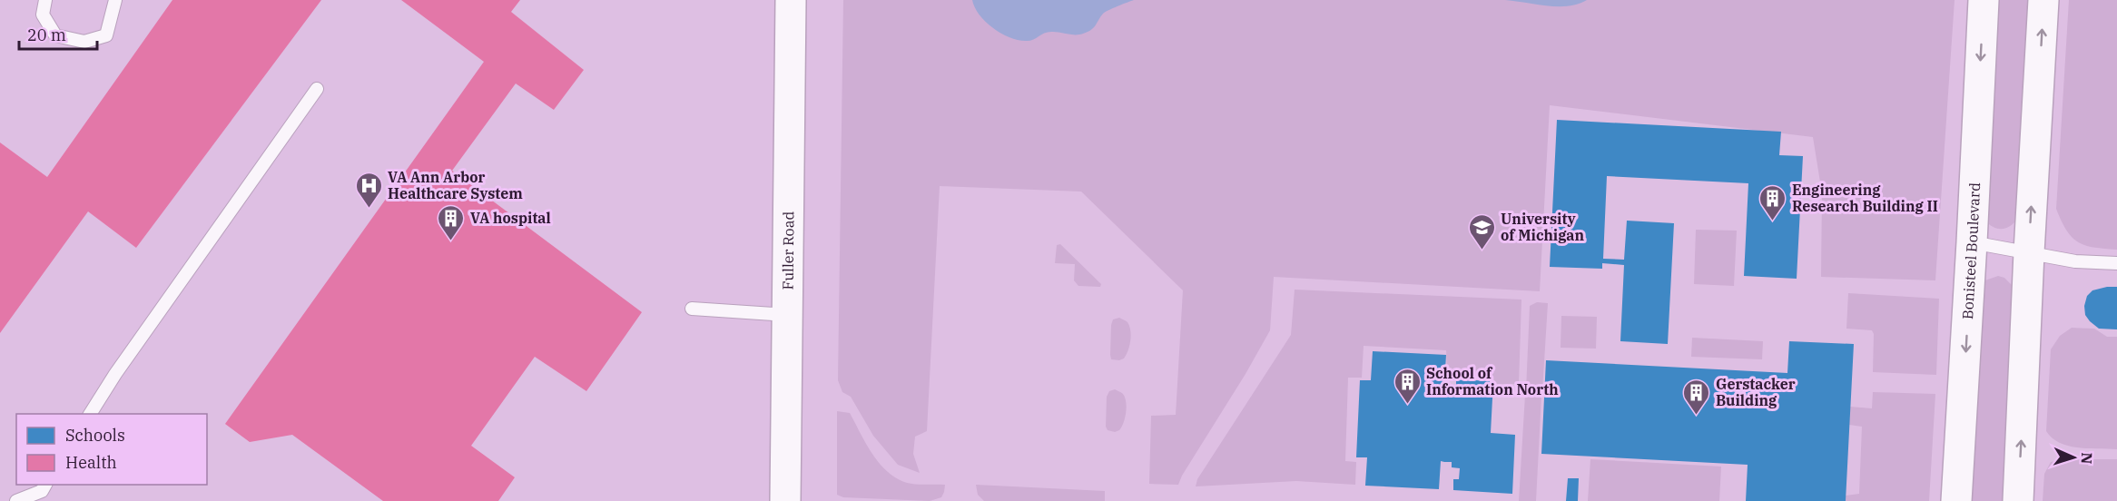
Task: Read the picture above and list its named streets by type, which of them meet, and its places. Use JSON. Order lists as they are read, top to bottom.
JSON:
{
  "streets": {
    "street": ["Fuller Road", "Bonisteel Boulevard"]
  },
  "places": {
    "hospital": ["VA Ann Arbor Healthcare System"],
    "building": [
      "Engineering Research Building II",
      "VA hospital",
      "School of Information North",
      "Gerstacker Building"
    ],
    "school or university": ["University of Michigan"]
  },
  "legend": ["Schools", "Health"],
  "scale_bar": "20 m",
  "north": "right"
}
